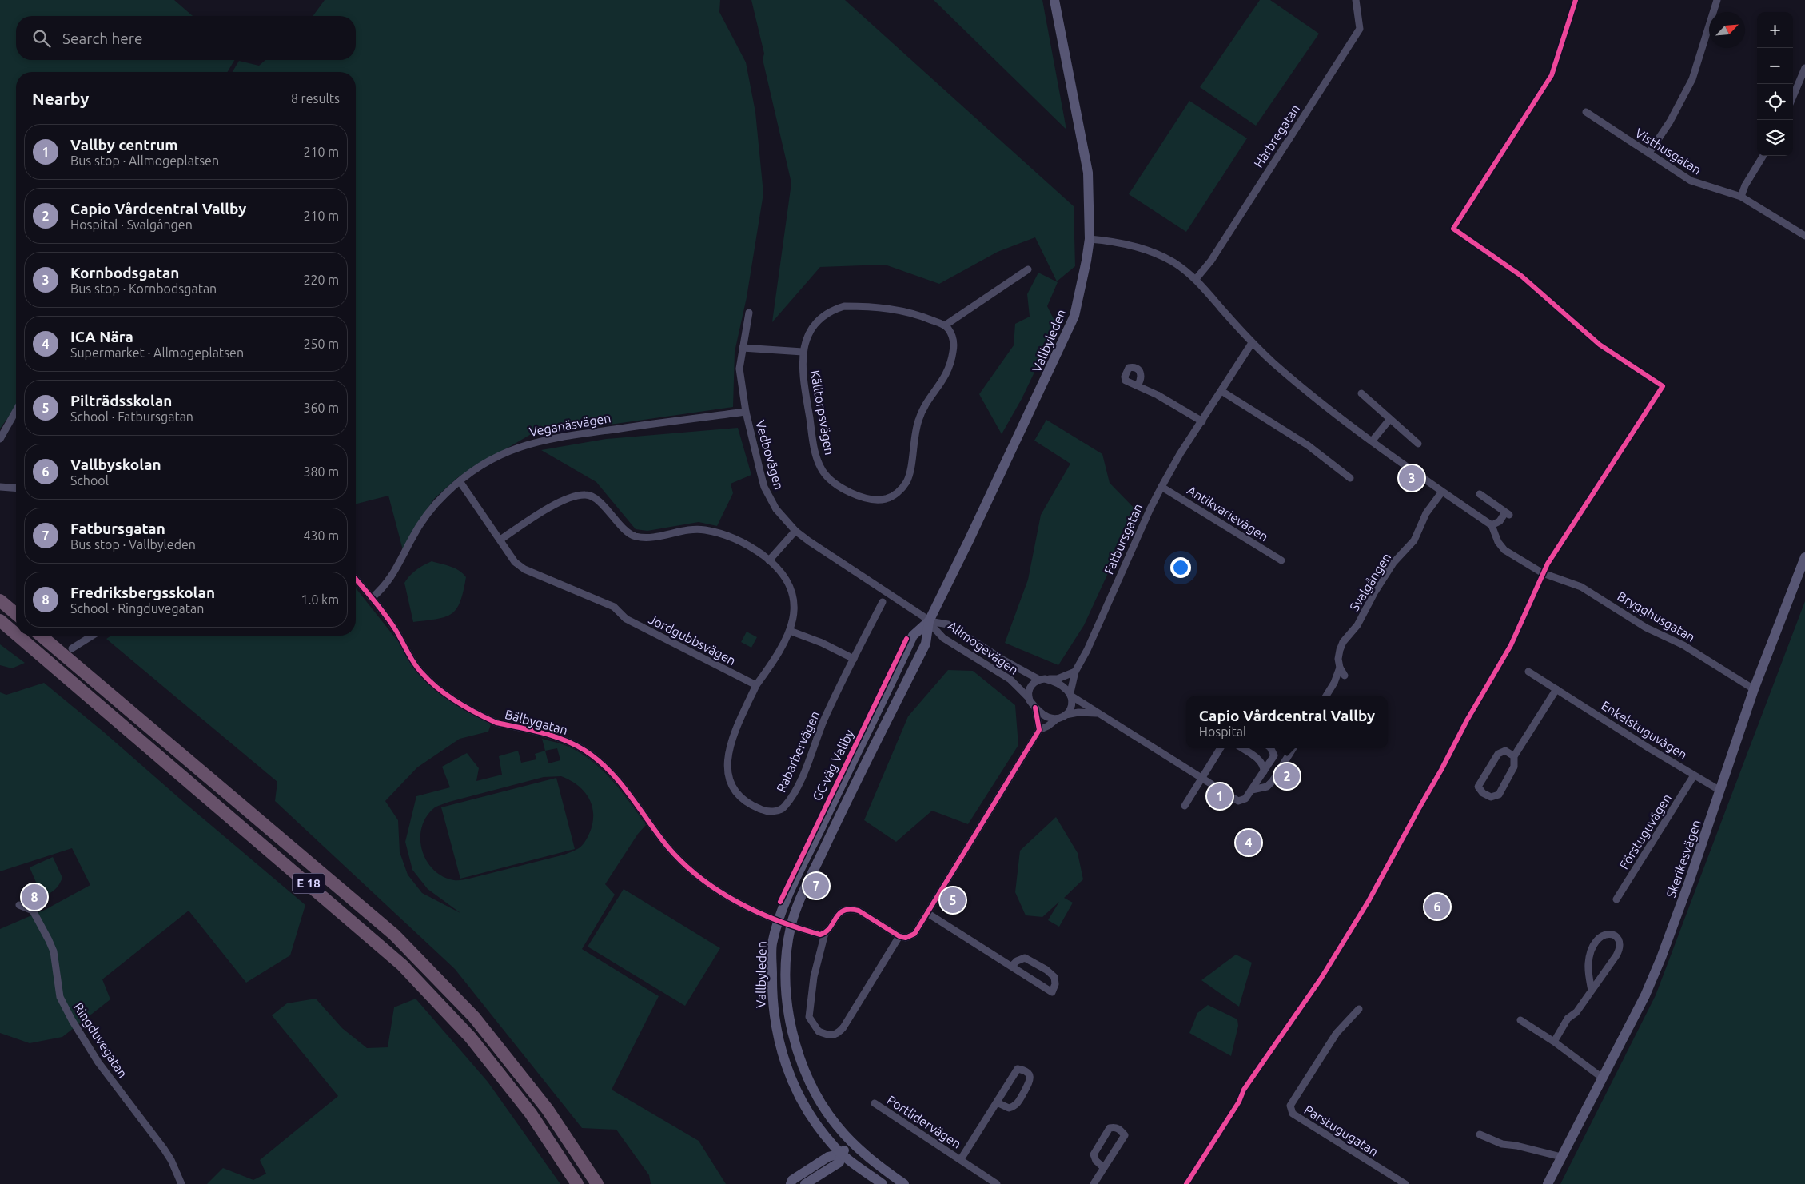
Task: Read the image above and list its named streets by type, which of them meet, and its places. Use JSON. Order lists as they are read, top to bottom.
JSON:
{
  "streets": {
    "highway": ["E 18"],
    "main road": ["Vallbyleden", "Skerikesvägen"],
    "street": [
      "Härbregatan",
      "Visthusgatan",
      "Källtorpsvägen",
      "Veganäsvägen",
      "Vedbovägen",
      "Antikvarievägen",
      "Fatbursgatan",
      "Svalgången",
      "Brygghusgatan",
      "Jordgubbsvägen",
      "Allmogevägen",
      "Bälbygatan",
      "Enkelstuguvägen",
      "Rabarbervägen",
      "Förstuguvägen",
      "Ringduvegatan",
      "Portlidervägen",
      "Parstugugatan"
    ],
    "cycle path": ["GC-väg Vallby"]
  },
  "crossings": [
    ["Vallbyleden", "Vedbovägen"],
    ["Vallbyleden", "Allmogevägen"],
    ["Vallbyleden", "Bälbygatan"],
    ["Veganäsvägen", "Vedbovägen"],
    ["Veganäsvägen", "Jordgubbsvägen"],
    ["Veganäsvägen", "Bälbygatan"],
    ["Vedbovägen", "Allmogevägen"],
    ["Antikvarievägen", "Fatbursgatan"],
    ["Fatbursgatan", "Allmogevägen"],
    ["Brygghusgatan", "Skerikesvägen"],
    ["Jordgubbsvägen", "Rabarbervägen"],
    ["Enkelstuguvägen", "Förstuguvägen"],
    ["Enkelstuguvägen", "Skerikesvägen"]
  ],
  "north": "top right",
  "page": {
    "map_buttons": ["+", "−"],
    "search": "Search here",
    "heading": ["Nearby", "8 results"],
    "list": [
      {
        "mark": "1",
        "name": "Vallby centrum",
        "note": "Bus stop · Allmogeplatsen",
        "value": "210 m"
      },
      {
        "mark": "2",
        "name": "Capio Vårdcentral Vallby",
        "note": "Hospital · Svalgången",
        "value": "210 m"
      },
      {
        "mark": "3",
        "name": "Kornbodsgatan",
        "note": "Bus stop · Kornbodsgatan",
        "value": "220 m"
      },
      {
        "mark": "4",
        "name": "ICA Nära",
        "note": "Supermarket · Allmogeplatsen",
        "value": "250 m"
      },
      {
        "mark": "5",
        "name": "Pilträdsskolan",
        "note": "School · Fatbursgatan",
        "value": "360 m"
      },
      {
        "mark": "6",
        "name": "Vallbyskolan",
        "note": "School",
        "value": "380 m"
      },
      {
        "mark": "7",
        "name": "Fatbursgatan",
        "note": "Bus stop · Vallbyleden",
        "value": "430 m"
      },
      {
        "mark": "8",
        "name": "Fredriksbergsskolan",
        "note": "School · Ringduvegatan",
        "value": "1.0 km"
      }
    ],
    "pins": [
      "3",
      "2",
      "1",
      "4",
      "7",
      "8",
      "5",
      "6"
    ],
    "popup": ["Capio Vårdcentral Vallby", "Hospital"]
  }
}
